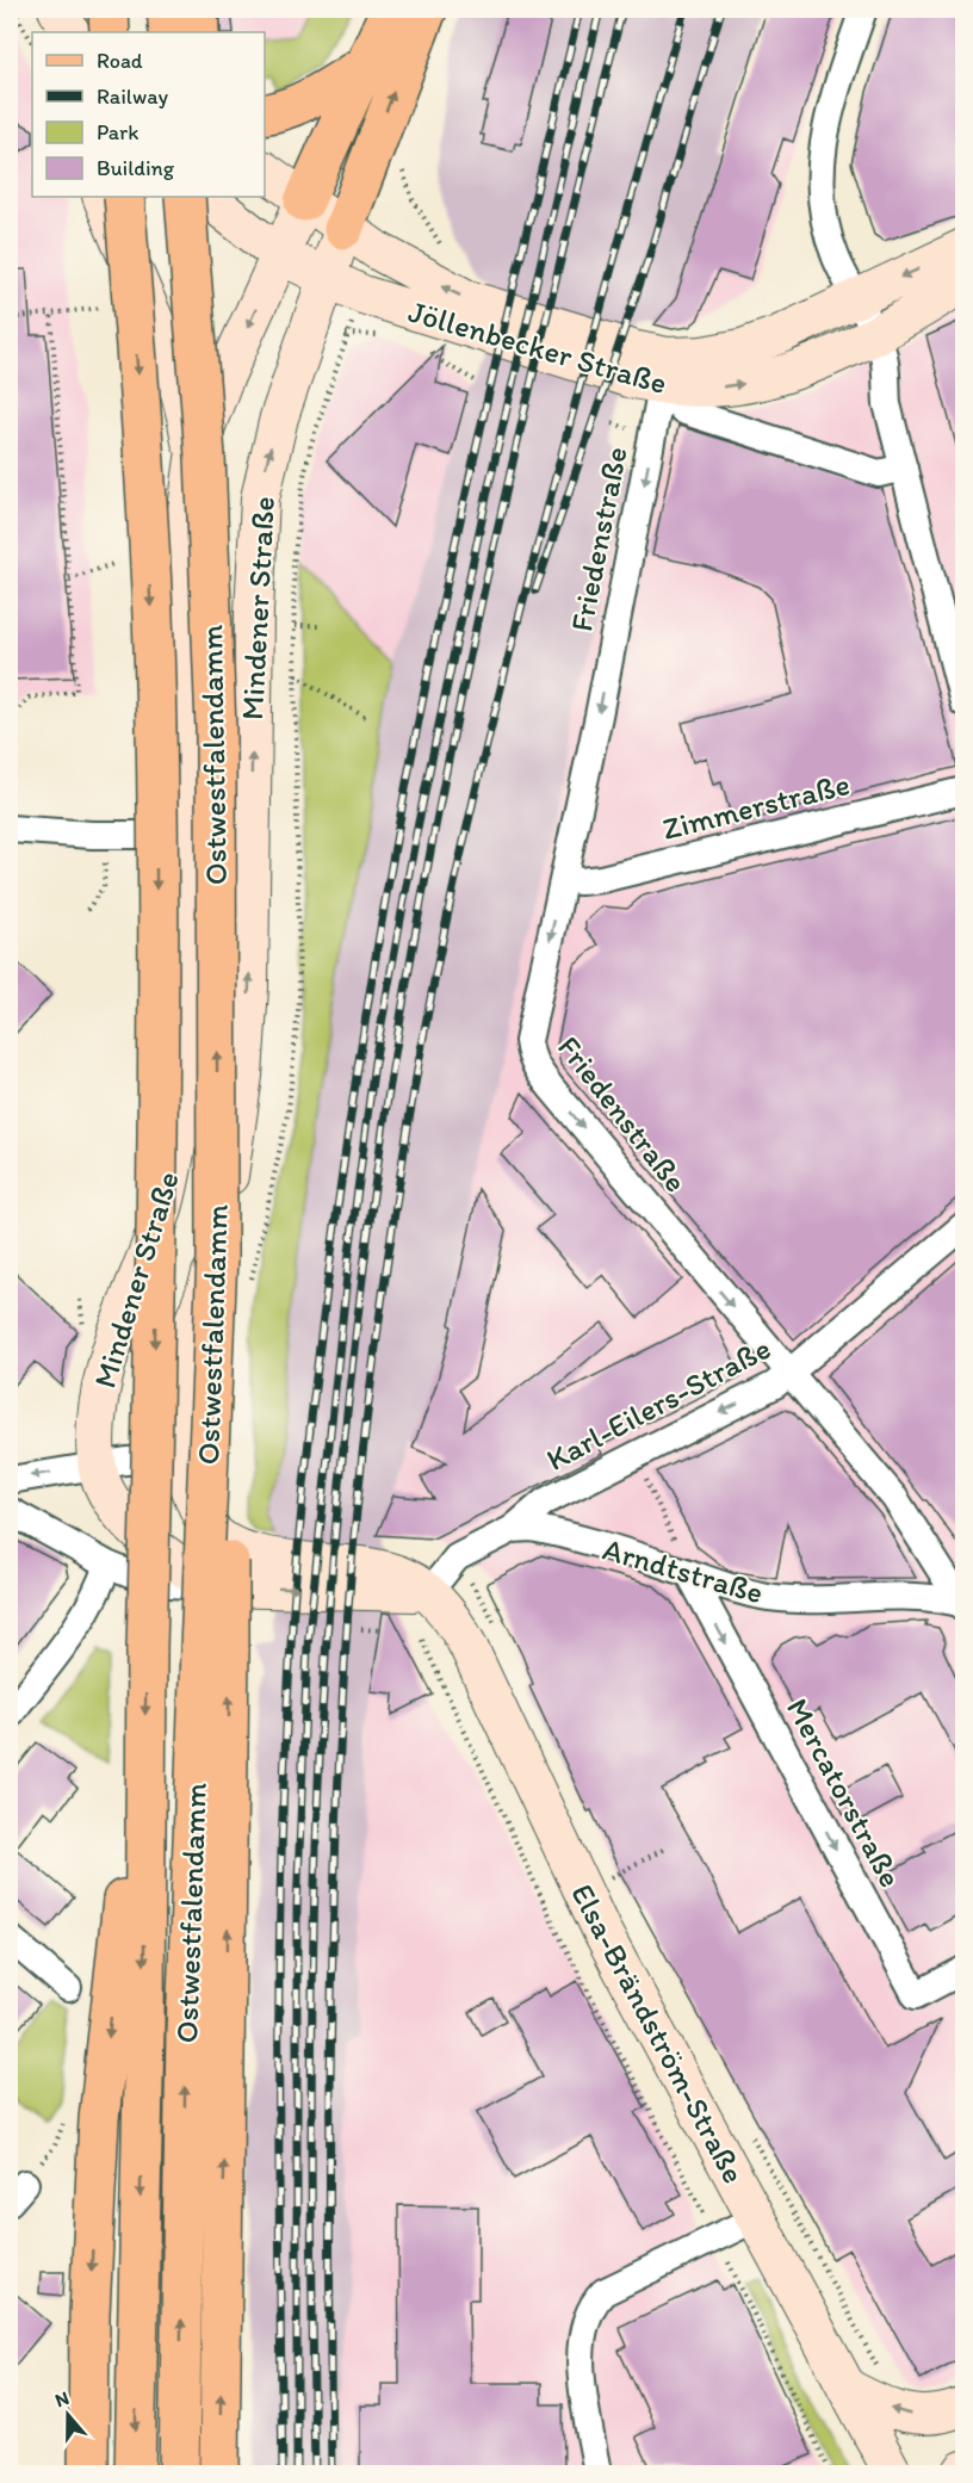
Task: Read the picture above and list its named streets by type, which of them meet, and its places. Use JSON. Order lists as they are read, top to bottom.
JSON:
{
  "streets": {
    "main road": ["Ostwestfalendamm"],
    "street": [
      "Jöllenbecker Straße",
      "Friedenstraße",
      "Mindener Straße",
      "Zimmerstraße",
      "Karl-Eilers-Straße",
      "Arndtstraße",
      "Mercatorstraße",
      "Elsa-Brändström-Straße"
    ]
  },
  "crossings": [
    ["Jöllenbecker Straße", "Friedenstraße"],
    ["Jöllenbecker Straße", "Mindener Straße"],
    ["Friedenstraße", "Zimmerstraße"],
    ["Friedenstraße", "Karl-Eilers-Straße"],
    ["Friedenstraße", "Arndtstraße"],
    ["Mindener Straße", "Ostwestfalendamm"],
    ["Karl-Eilers-Straße", "Arndtstraße"],
    ["Arndtstraße", "Mercatorstraße"],
    ["Arndtstraße", "Elsa-Brändström-Straße"]
  ],
  "one_way": ["Friedenstraße", "Mercatorstraße"],
  "legend": [
    "Road",
    "Railway",
    "Park",
    "Building"
  ],
  "north": "top"
}
